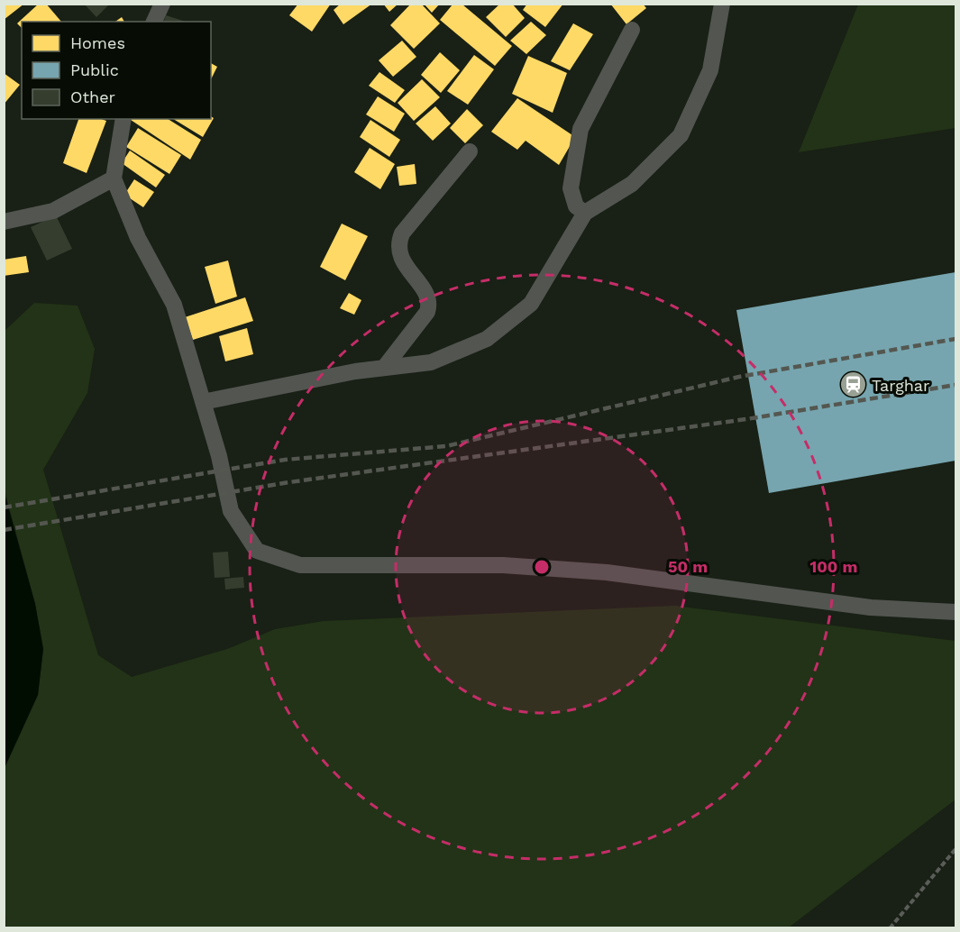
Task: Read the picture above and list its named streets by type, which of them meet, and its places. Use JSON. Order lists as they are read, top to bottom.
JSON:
{
  "places": {
    "station": ["Targhar"]
  },
  "legend": ["Homes", "Public", "Other"],
  "rings": ["50 m", "100 m"]
}
